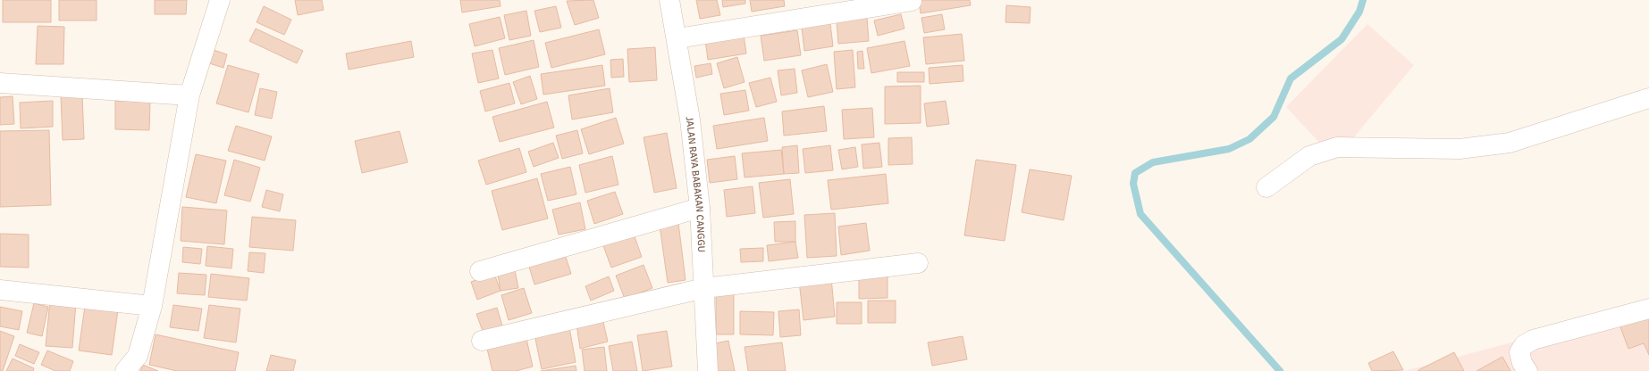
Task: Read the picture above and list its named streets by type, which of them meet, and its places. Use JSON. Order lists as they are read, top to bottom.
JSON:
{
  "streets": {
    "street": ["JALAN RAYA BABAKAN CANGGU"]
  }
}
